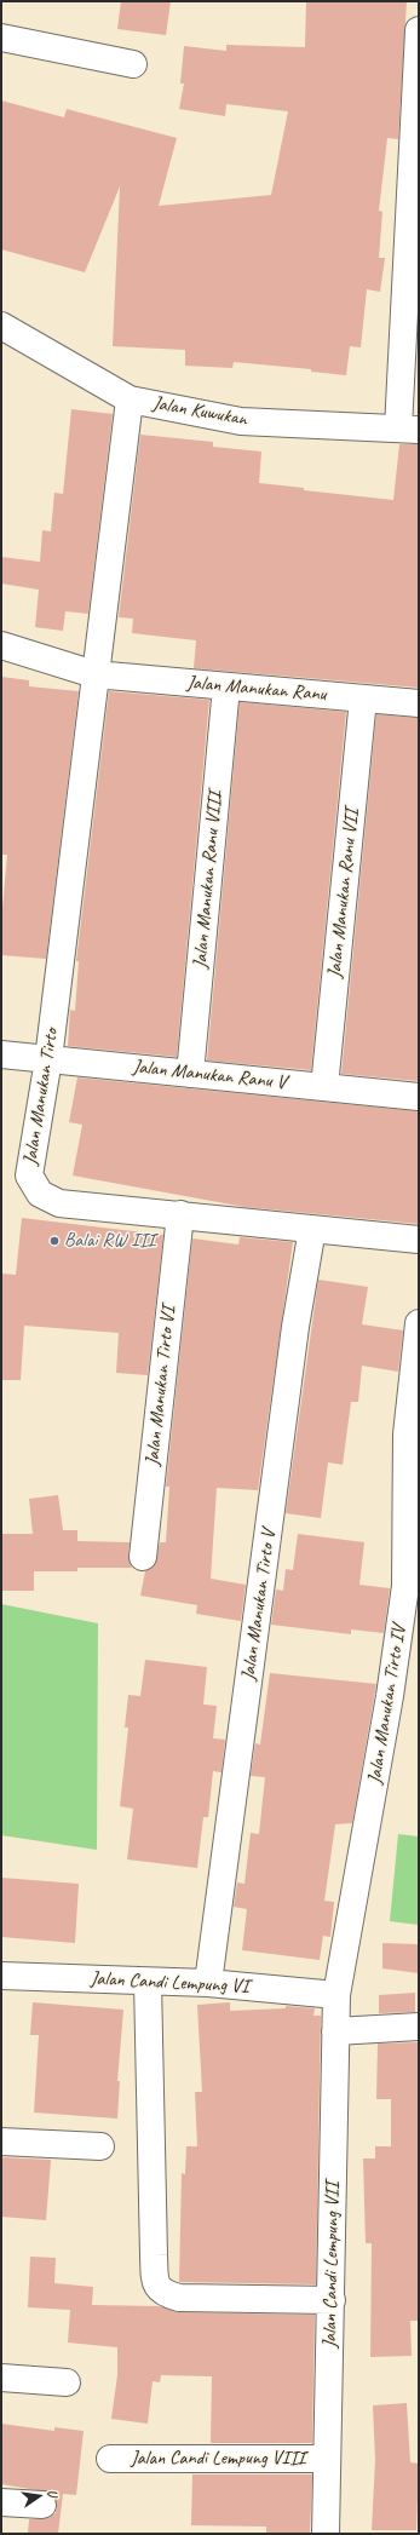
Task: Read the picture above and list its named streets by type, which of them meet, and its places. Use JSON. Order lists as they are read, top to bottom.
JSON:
{
  "streets": {
    "street": [
      "Jalan Kuwukan",
      "Jalan Manukan Ranu",
      "Jalan Manukan Ranu VIII",
      "Jalan Manukan Ranu VII",
      "Jalan Manukan Ranu V",
      "Jalan Manukan Tirto",
      "Jalan Manukan Tirto VI",
      "Jalan Manukan Tirto V",
      "Jalan Manukan Tirto IV",
      "Jalan Candi Lempung VI",
      "Jalan Candi Lempung VII",
      "Jalan Candi Lempung VIII"
    ]
  },
  "crossings": [
    ["Jalan Kuwukan", "Jalan Manukan Tirto"],
    ["Jalan Manukan Ranu", "Jalan Manukan Ranu VIII"],
    ["Jalan Manukan Ranu", "Jalan Manukan Ranu VII"],
    ["Jalan Manukan Ranu", "Jalan Manukan Tirto"],
    ["Jalan Manukan Ranu VIII", "Jalan Manukan Ranu V"],
    ["Jalan Manukan Ranu VII", "Jalan Manukan Ranu V"],
    ["Jalan Manukan Ranu V", "Jalan Manukan Tirto"],
    ["Jalan Manukan Tirto", "Jalan Manukan Tirto VI"],
    ["Jalan Manukan Tirto", "Jalan Manukan Tirto V"],
    ["Jalan Manukan Tirto V", "Jalan Candi Lempung VI"],
    ["Jalan Manukan Tirto IV", "Jalan Candi Lempung VI"],
    ["Jalan Manukan Tirto IV", "Jalan Candi Lempung VII"],
    ["Jalan Candi Lempung VI", "Jalan Candi Lempung VII"],
    ["Jalan Candi Lempung VII", "Jalan Candi Lempung VIII"]
  ],
  "places": ["Balai RW III"],
  "north": "right"
}
